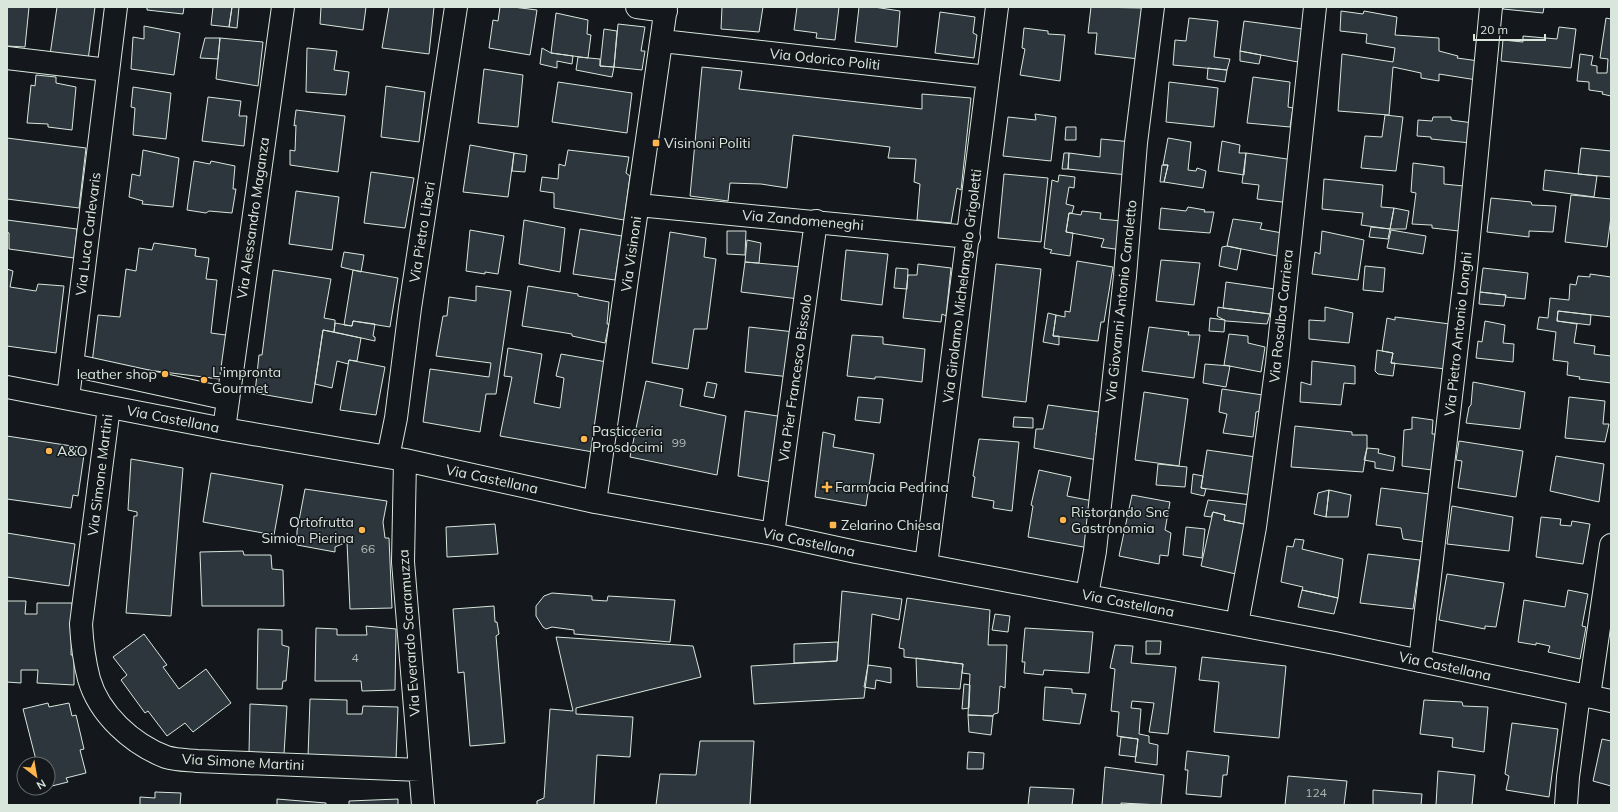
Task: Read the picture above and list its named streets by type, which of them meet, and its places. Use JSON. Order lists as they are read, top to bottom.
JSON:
{
  "streets": {
    "street": [
      "Via Odorico Politi",
      "Via Alessandro Maganza",
      "Via Zandomeneghi",
      "Via Pietro Liberi",
      "Via Luca Carlevaris",
      "Via Visinoni",
      "Via Girolamo Michelangelo Grigoletti",
      "Via Giovanni Antonio Canaletto",
      "Via Rosalba Carriera",
      "Via Pietro Antonio Longhi",
      "Via Pier Francesco Bissolo",
      "Via Castellana",
      "Via Simone Martini",
      "Via Everardo Scaramuzza"
    ]
  },
  "crossings": [
    ["Via Odorico Politi", "Via Visinoni"],
    ["Via Odorico Politi", "Via Girolamo Michelangelo Grigoletti"],
    ["Via Alessandro Maganza", "Via Castellana"],
    ["Via Zandomeneghi", "Via Visinoni"],
    ["Via Zandomeneghi", "Via Girolamo Michelangelo Grigoletti"],
    ["Via Zandomeneghi", "Via Pier Francesco Bissolo"],
    ["Via Pietro Liberi", "Via Castellana"],
    ["Via Pietro Liberi", "Via Everardo Scaramuzza"],
    ["Via Luca Carlevaris", "Via Castellana"],
    ["Via Visinoni", "Via Castellana"],
    ["Via Girolamo Michelangelo Grigoletti", "Via Castellana"],
    ["Via Giovanni Antonio Canaletto", "Via Castellana"],
    ["Via Rosalba Carriera", "Via Castellana"],
    ["Via Pietro Antonio Longhi", "Via Castellana"],
    ["Via Pier Francesco Bissolo", "Via Castellana"],
    ["Via Castellana", "Via Simone Martini"],
    ["Via Castellana", "Via Everardo Scaramuzza"],
    ["Via Simone Martini", "Via Everardo Scaramuzza"]
  ],
  "places": {
    "transit": ["Visinoni Politi", "Zelarino Chiesa"],
    "other": [
      "leather shop",
      "L'impronta Gourmet",
      "Pasticceria Prosdocimi",
      "A&O",
      "Ristorando Snc Gastronomia",
      "Ortofrutta Simion Pierina"
    ],
    "health": ["Farmacia Pedrina"]
  },
  "house_numbers": [
    "99",
    "66",
    "4",
    "124"
  ],
  "scale_bar": "20 m",
  "north": "bottom right"
}
